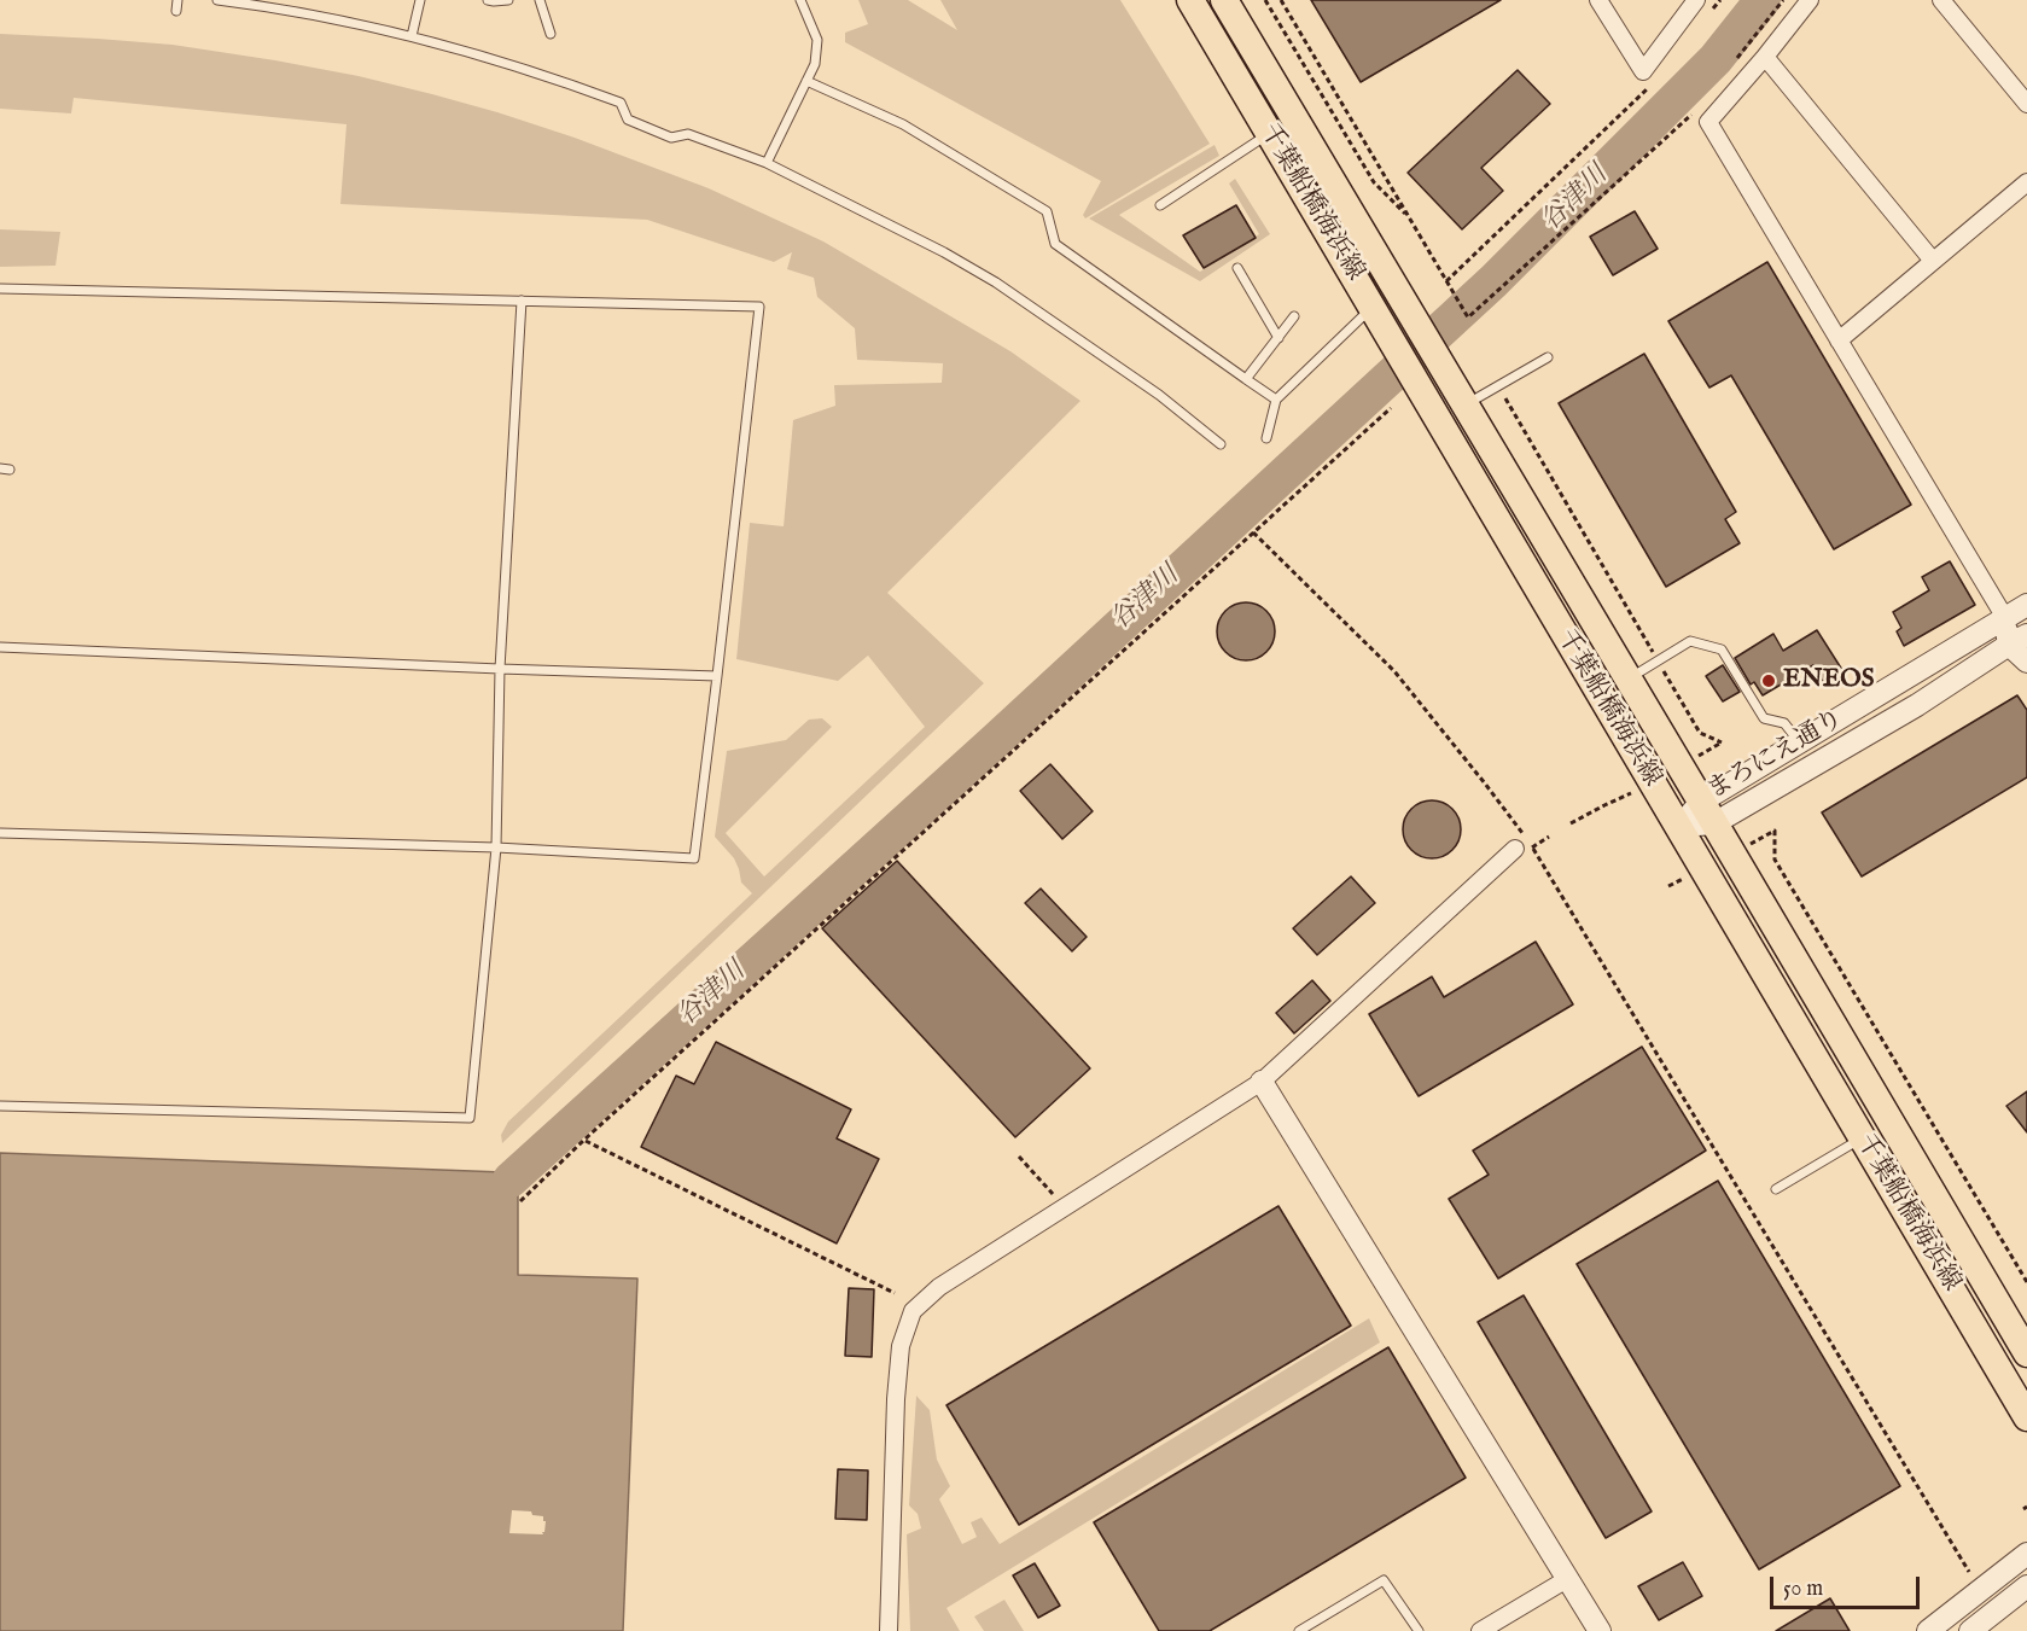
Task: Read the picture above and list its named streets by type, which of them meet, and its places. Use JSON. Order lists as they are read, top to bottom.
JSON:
{
  "streets": {
    "main road": ["千葉船橋海浜線"],
    "street": ["まろにえ通り"]
  },
  "crossings": [
    ["千葉船橋海浜線", "まろにえ通り"]
  ],
  "water": ["谷津川"],
  "places": ["ENEOS"],
  "scale_bar": "50 m"
}
